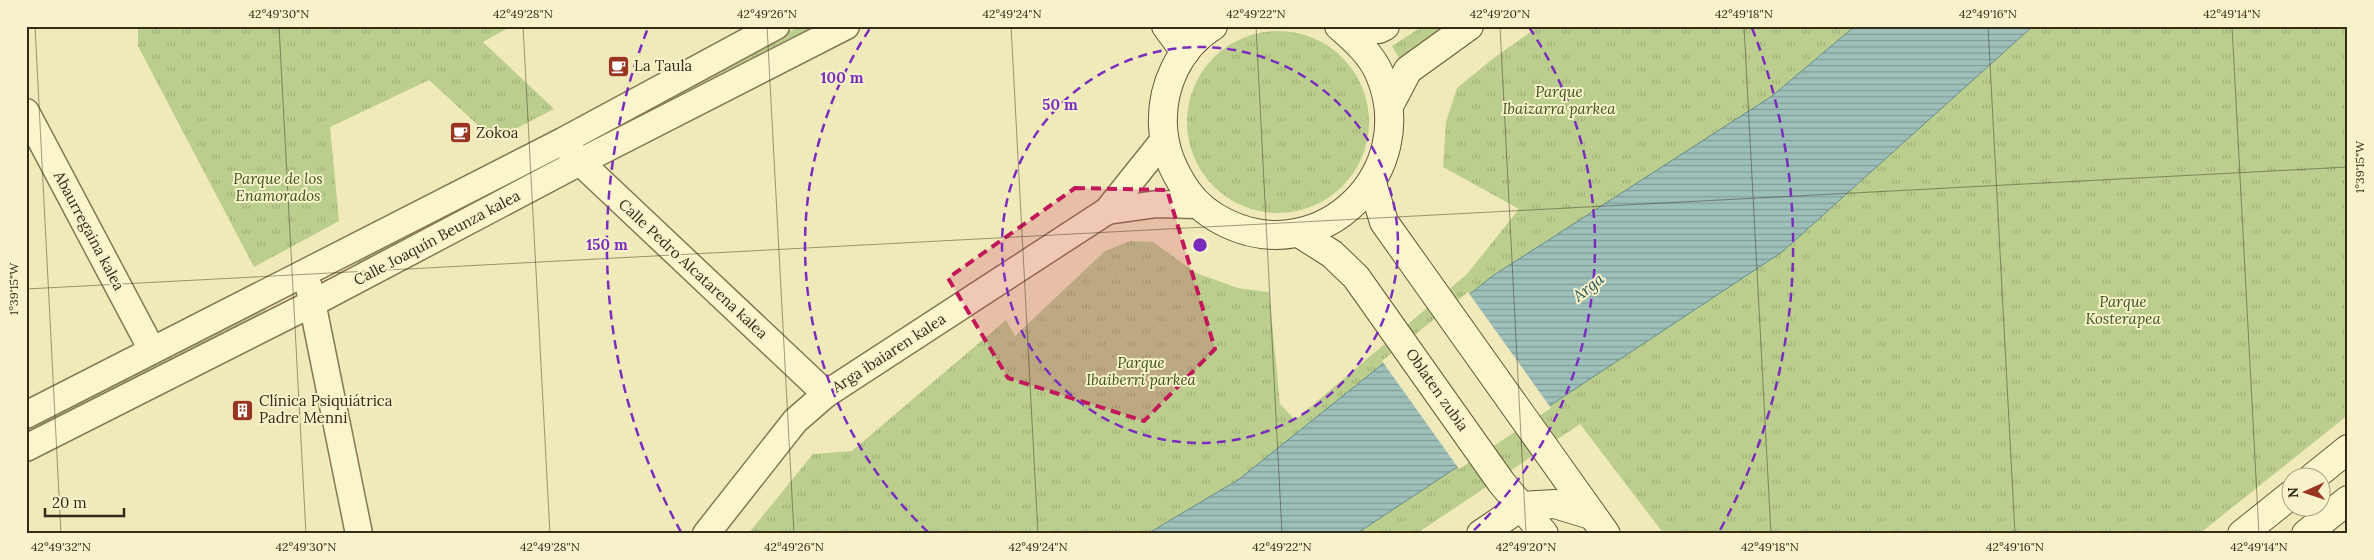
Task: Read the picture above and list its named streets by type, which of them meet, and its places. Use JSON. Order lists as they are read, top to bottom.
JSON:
{
  "streets": {
    "street": [
      "Abaurregaina kalea",
      "Calle Joaquín Beunza kalea",
      "Calle Pedro Alcatarena kalea",
      "Arga ibaiaren kalea",
      "Oblaten zubia"
    ]
  },
  "crossings": [
    ["Abaurregaina kalea", "Calle Joaquín Beunza kalea"],
    ["Calle Joaquín Beunza kalea", "Calle Pedro Alcatarena kalea"],
    ["Calle Pedro Alcatarena kalea", "Arga ibaiaren kalea"]
  ],
  "water": ["Arga"],
  "parks": [
    "Parque Ibaizarra parkea",
    "Parque de los Enamorados",
    "Parque Kosterapea",
    "Parque Ibaiberri parkea"
  ],
  "places": {
    "cafe": ["La Taula", "Zokoa"],
    "building": ["Clínica Psiquiátrica Padre Menni"]
  },
  "scale_bar": "20 m",
  "north": "left",
  "coordinates": [
    "42°49'30\"N",
    "42°49'28\"N",
    "42°49'26\"N",
    "42°49'24\"N",
    "42°49'22\"N",
    "42°49'20\"N",
    "42°49'18\"N",
    "42°49'16\"N",
    "42°49'14\"N",
    "1°39'15\"W",
    "42°49'32\"N"
  ],
  "rings": ["100 m", "50 m", "150 m"]
}
